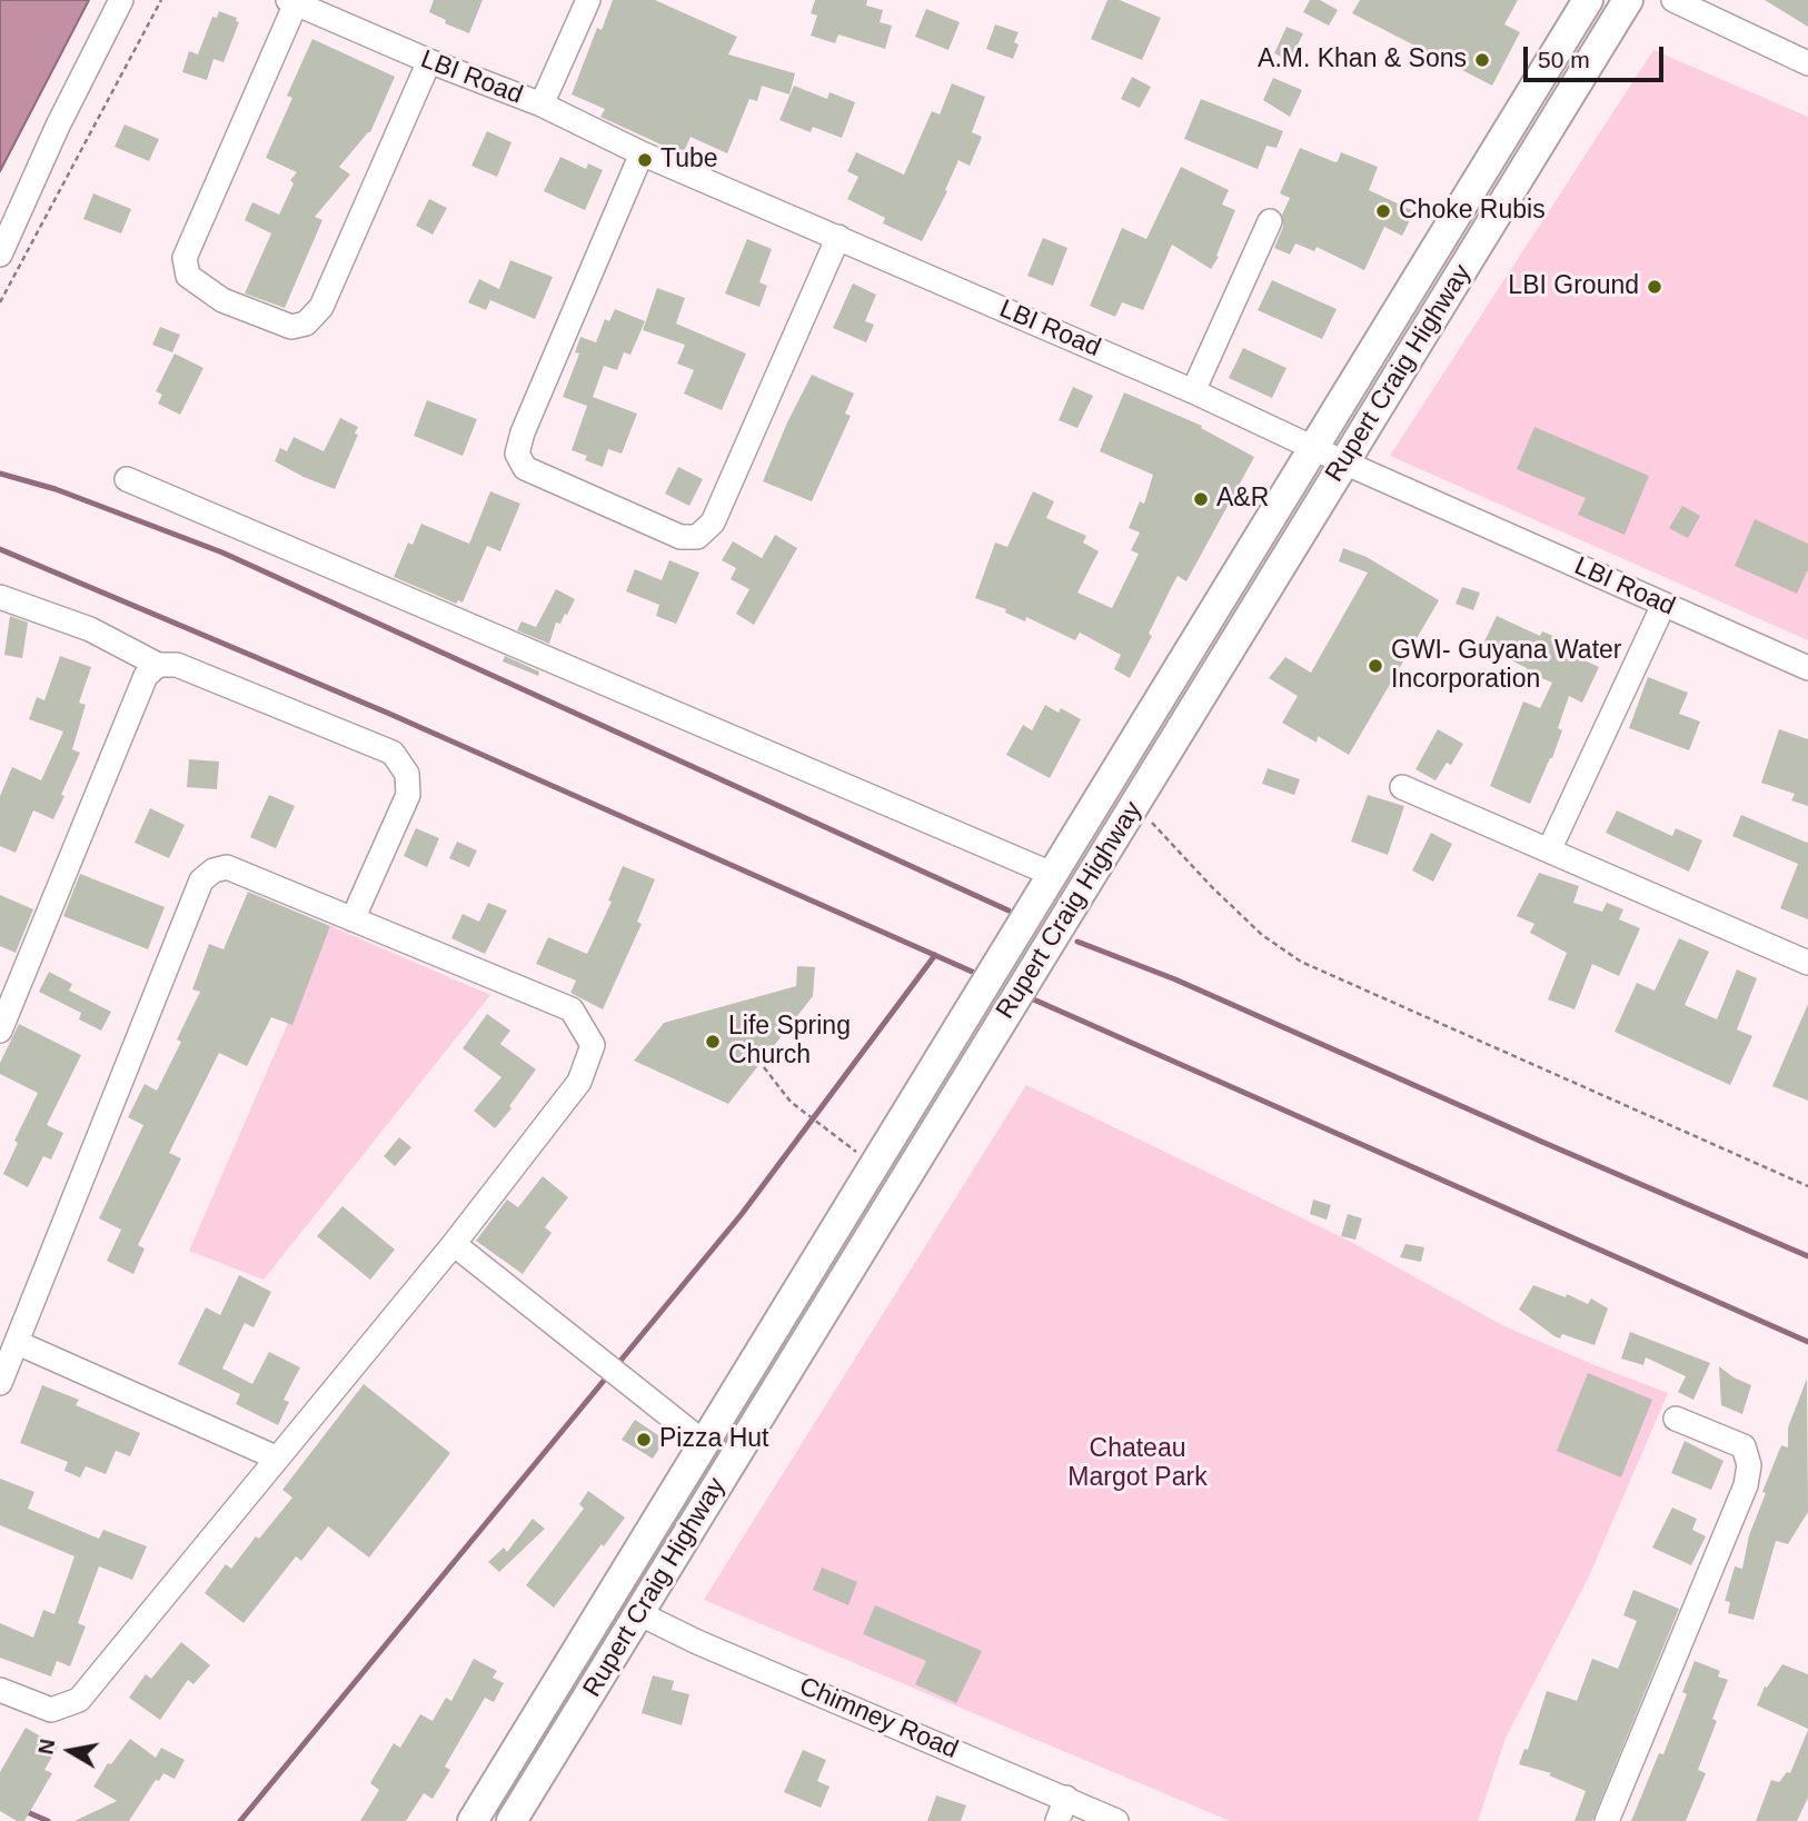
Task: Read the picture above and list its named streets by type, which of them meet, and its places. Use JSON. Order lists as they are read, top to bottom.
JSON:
{
  "streets": {
    "main road": ["Rupert Craig Highway"],
    "street": ["LBI Road", "Chimney Road"]
  },
  "crossings": [
    ["LBI Road", "Rupert Craig Highway"],
    ["Rupert Craig Highway", "Chimney Road"]
  ],
  "parks": ["Chateau Margot Park"],
  "places": [
    "A.M. Khan & Sons",
    "Tube",
    "Choke Rubis",
    "LBI Ground",
    "A&R",
    "GWI- Guyana Water Incorporation",
    "Life Spring Church",
    "Pizza Hut"
  ],
  "scale_bar": "50 m",
  "north": "left"
}
